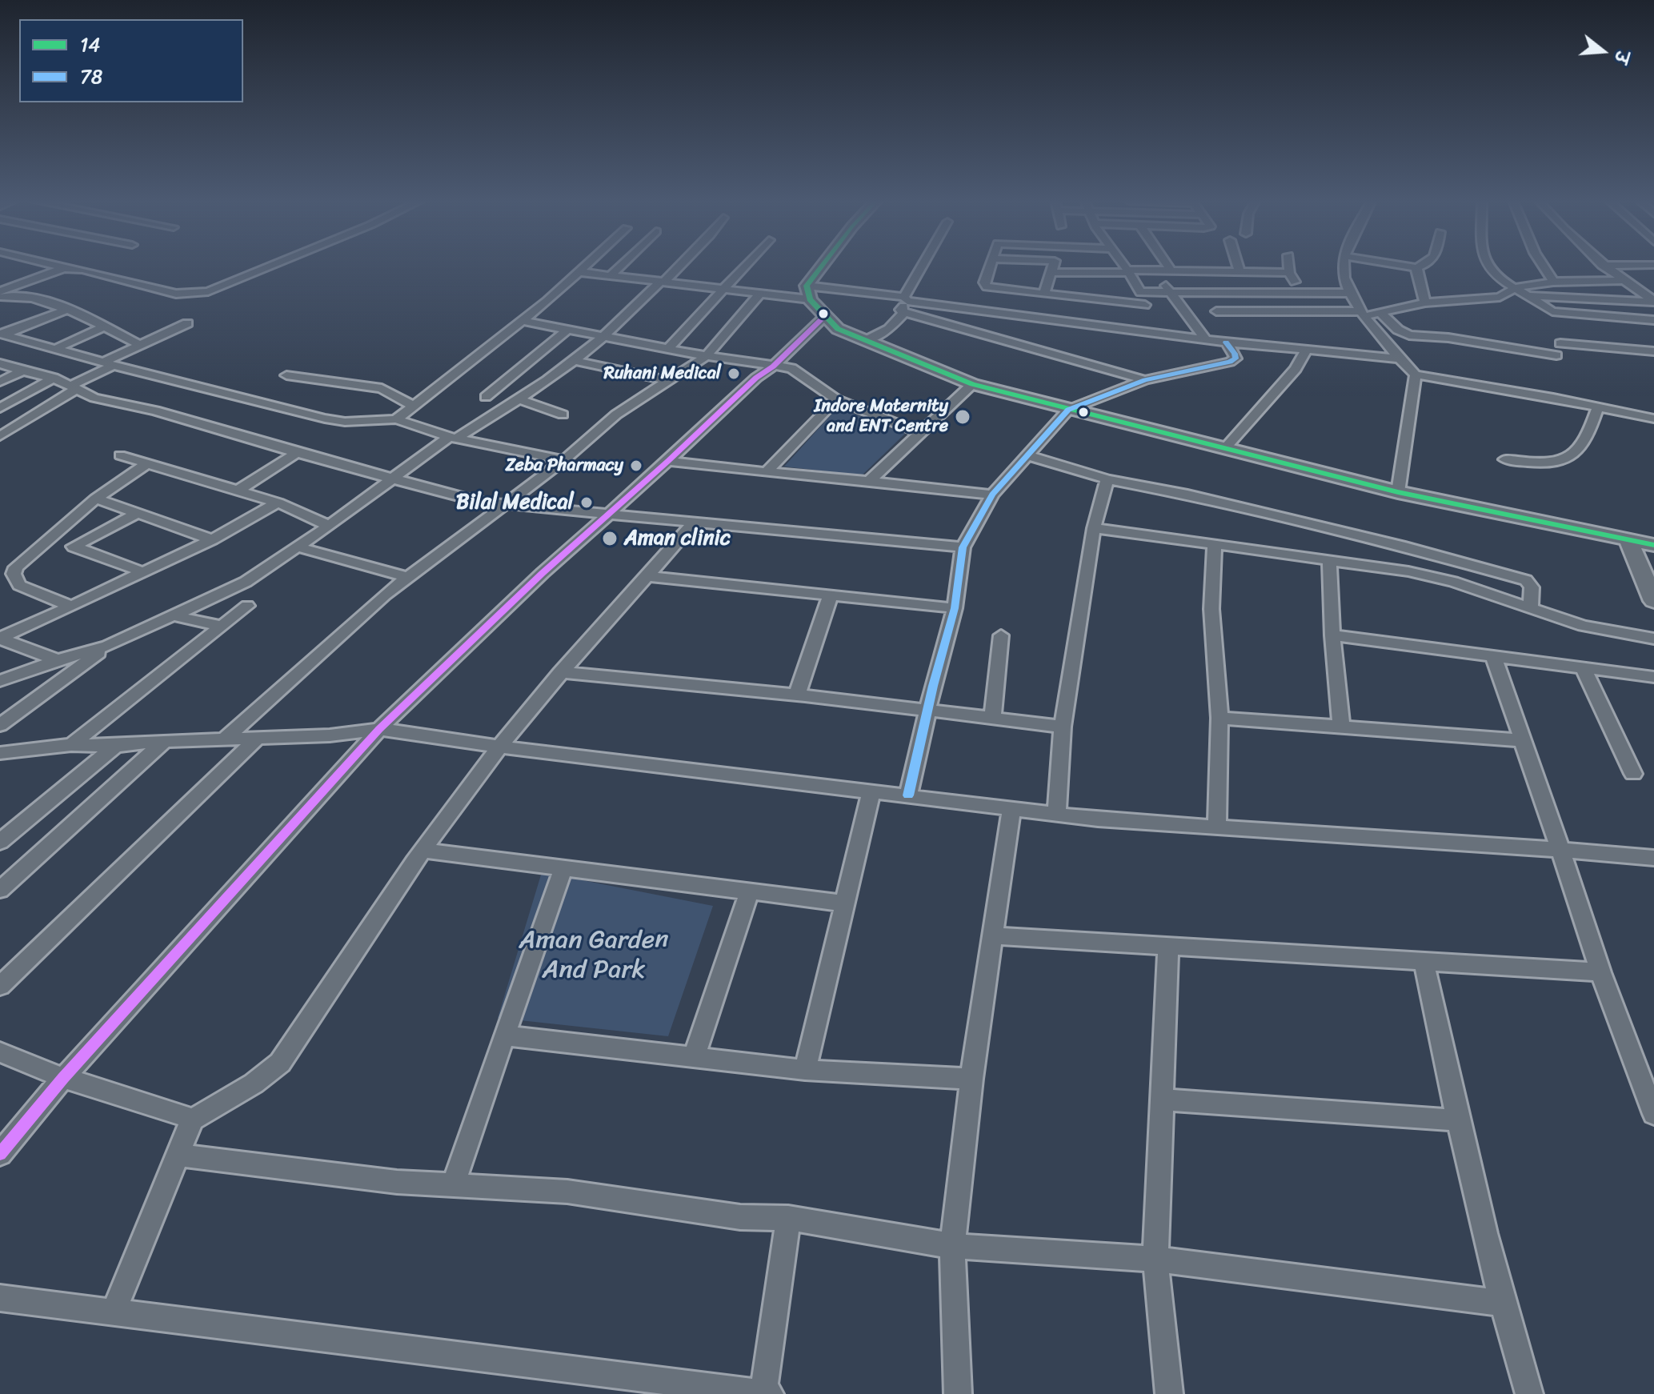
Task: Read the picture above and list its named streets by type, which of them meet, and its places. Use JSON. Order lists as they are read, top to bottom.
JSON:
{
  "parks": ["Aman Garden And Park"],
  "places": [
    "Ruhani Medical",
    "Indore Maternity and ENT Centre",
    "Zeba Pharmacy",
    "Bilal Medical",
    "Aman clinic"
  ],
  "lines": ["transit line 14", "transit line 78"],
  "legend": ["14", "78"],
  "north": "right"
}
